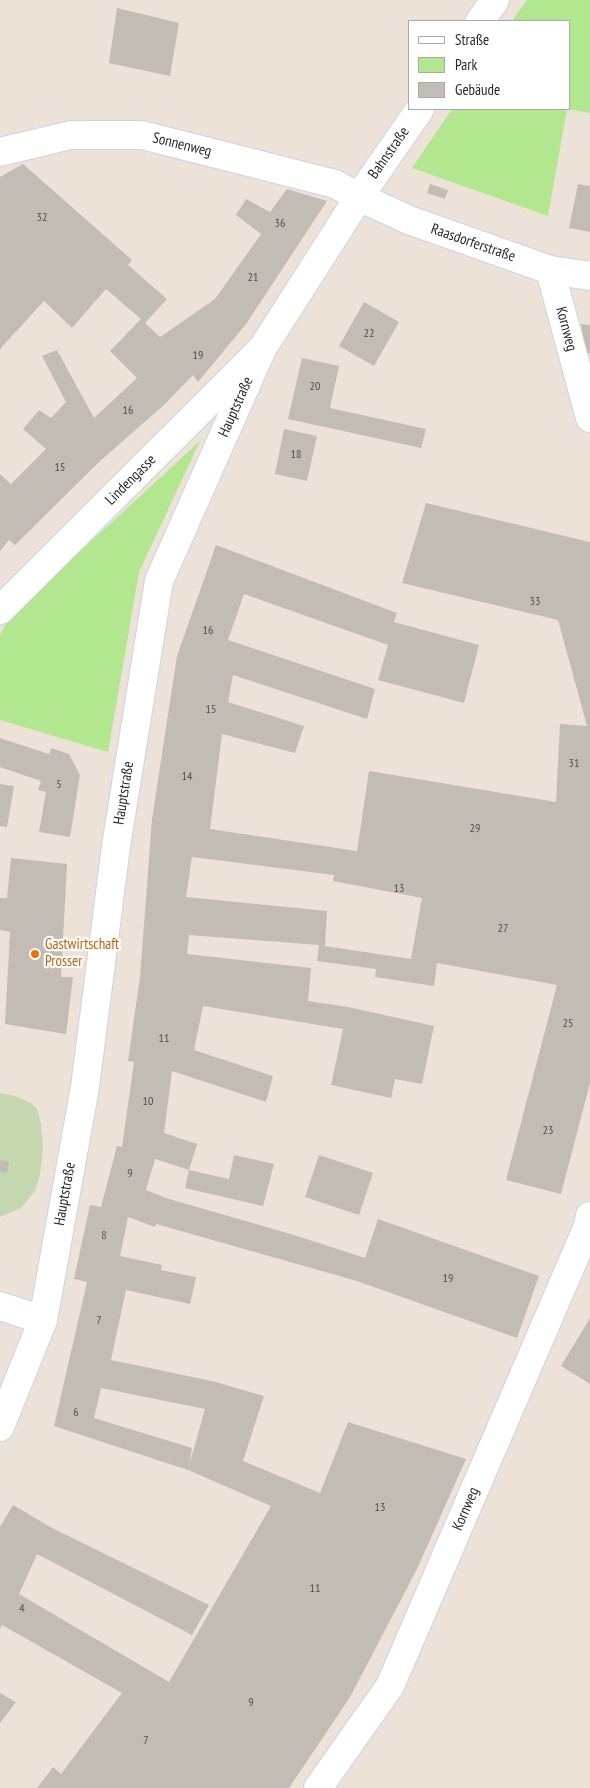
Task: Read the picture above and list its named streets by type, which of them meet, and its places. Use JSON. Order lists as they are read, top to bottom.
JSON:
{
  "streets": {
    "street": [
      "Sonnenweg",
      "Bahnstraße",
      "Raasdorferstraße",
      "Kornweg",
      "Hauptstraße",
      "Lindengasse"
    ]
  },
  "crossings": [
    ["Sonnenweg", "Bahnstraße"],
    ["Sonnenweg", "Raasdorferstraße"],
    ["Sonnenweg", "Hauptstraße"],
    ["Bahnstraße", "Raasdorferstraße"],
    ["Bahnstraße", "Hauptstraße"],
    ["Raasdorferstraße", "Kornweg"],
    ["Raasdorferstraße", "Hauptstraße"],
    ["Hauptstraße", "Lindengasse"]
  ],
  "places": ["Gastwirtschaft Prosser"],
  "house_numbers": [
    "32",
    "36",
    "21",
    "22",
    "19",
    "20",
    "16",
    "18",
    "15",
    "33",
    "16",
    "15",
    "31",
    "14",
    "5",
    "29",
    "13",
    "27",
    "25",
    "11",
    "10",
    "23",
    "9",
    "8",
    "19",
    "7",
    "6",
    "13",
    "11",
    "4",
    "9",
    "7"
  ],
  "legend": ["Straße", "Park", "Gebäude"]
}
